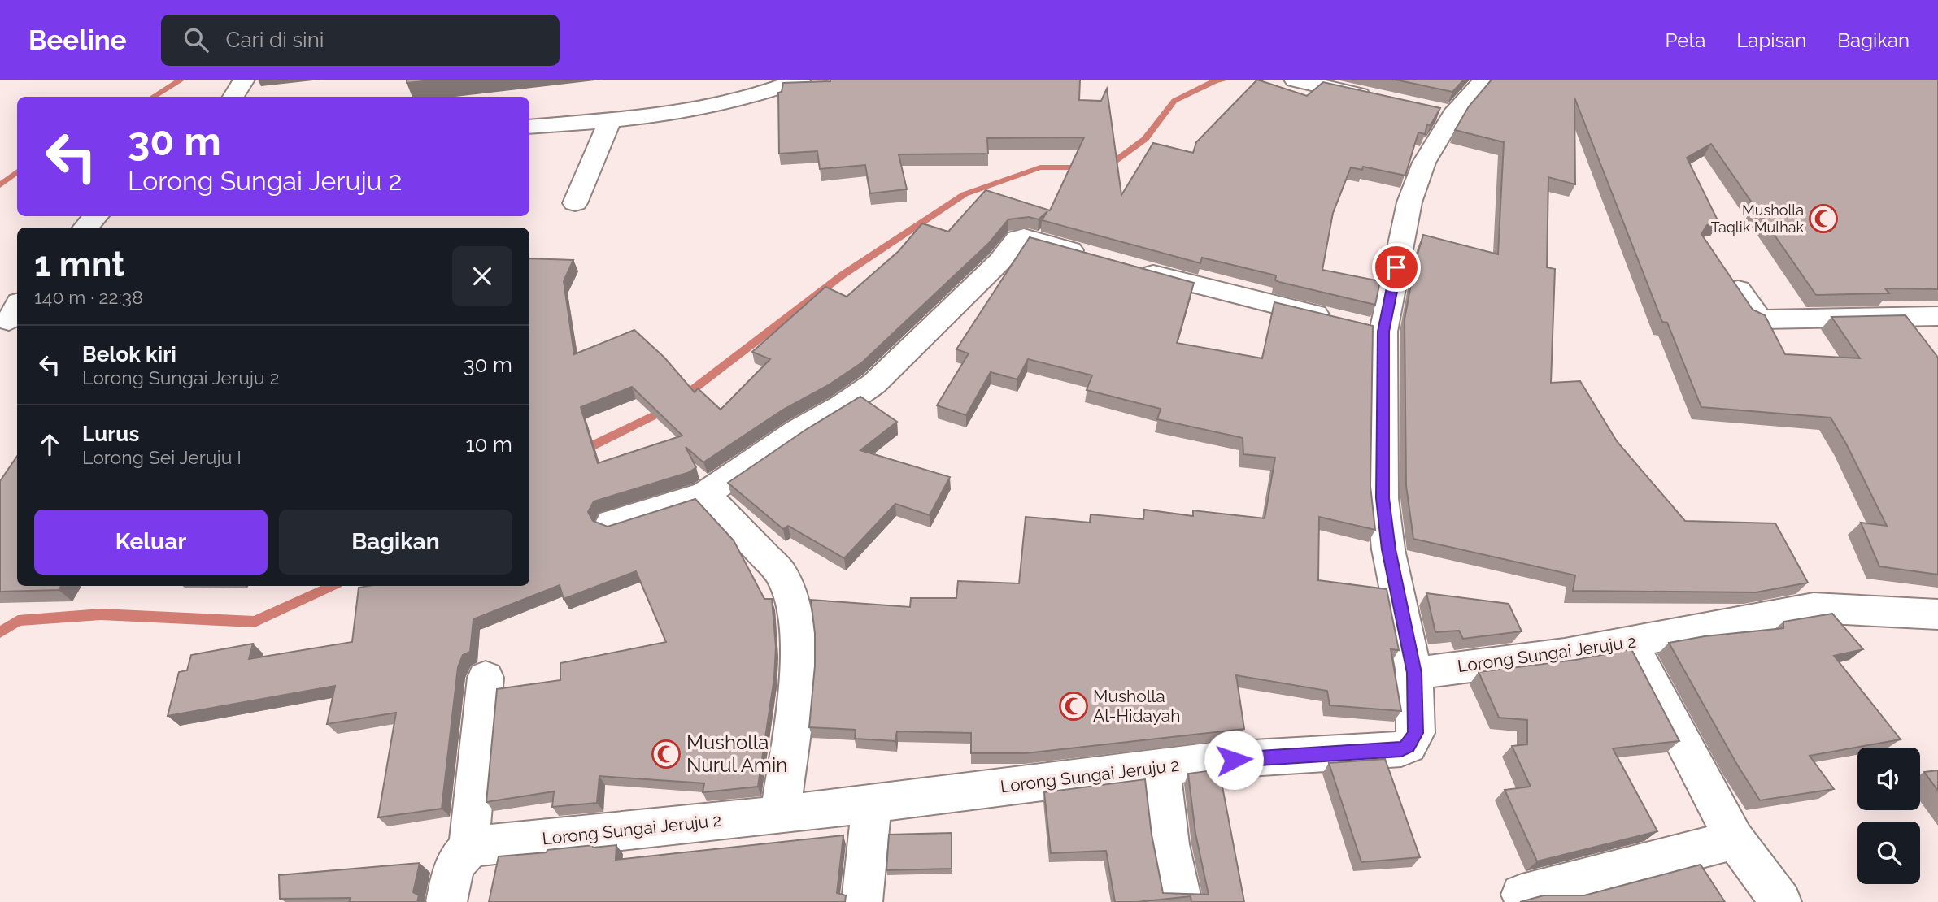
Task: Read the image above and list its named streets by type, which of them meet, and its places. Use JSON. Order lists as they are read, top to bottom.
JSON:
{
  "streets": {
    "street": ["Lorong Sungai Jeruju 2"]
  },
  "places": {
    "mosque": ["Musholla Taqlik Mulhak", "Musholla Al-Hidayah", "Musholla Nurul Amin"]
  },
  "page": {
    "header": "Beeline",
    "search": "Cari di sini",
    "nav": ["Peta", "Lapisan", "Bagikan"],
    "turn": ["30 m", "Lorong Sungai Jeruju 2"],
    "heading": ["1 mnt", "140 m · 22:38"],
    "list": [
      {
        "name": "Belok kiri",
        "note": "Lorong Sungai Jeruju 2",
        "value": "30 m"
      },
      {
        "name": "Lurus",
        "note": "Lorong Sei Jeruju I",
        "value": "10 m"
      }
    ],
    "buttons": ["Keluar", "Bagikan"]
  }
}
